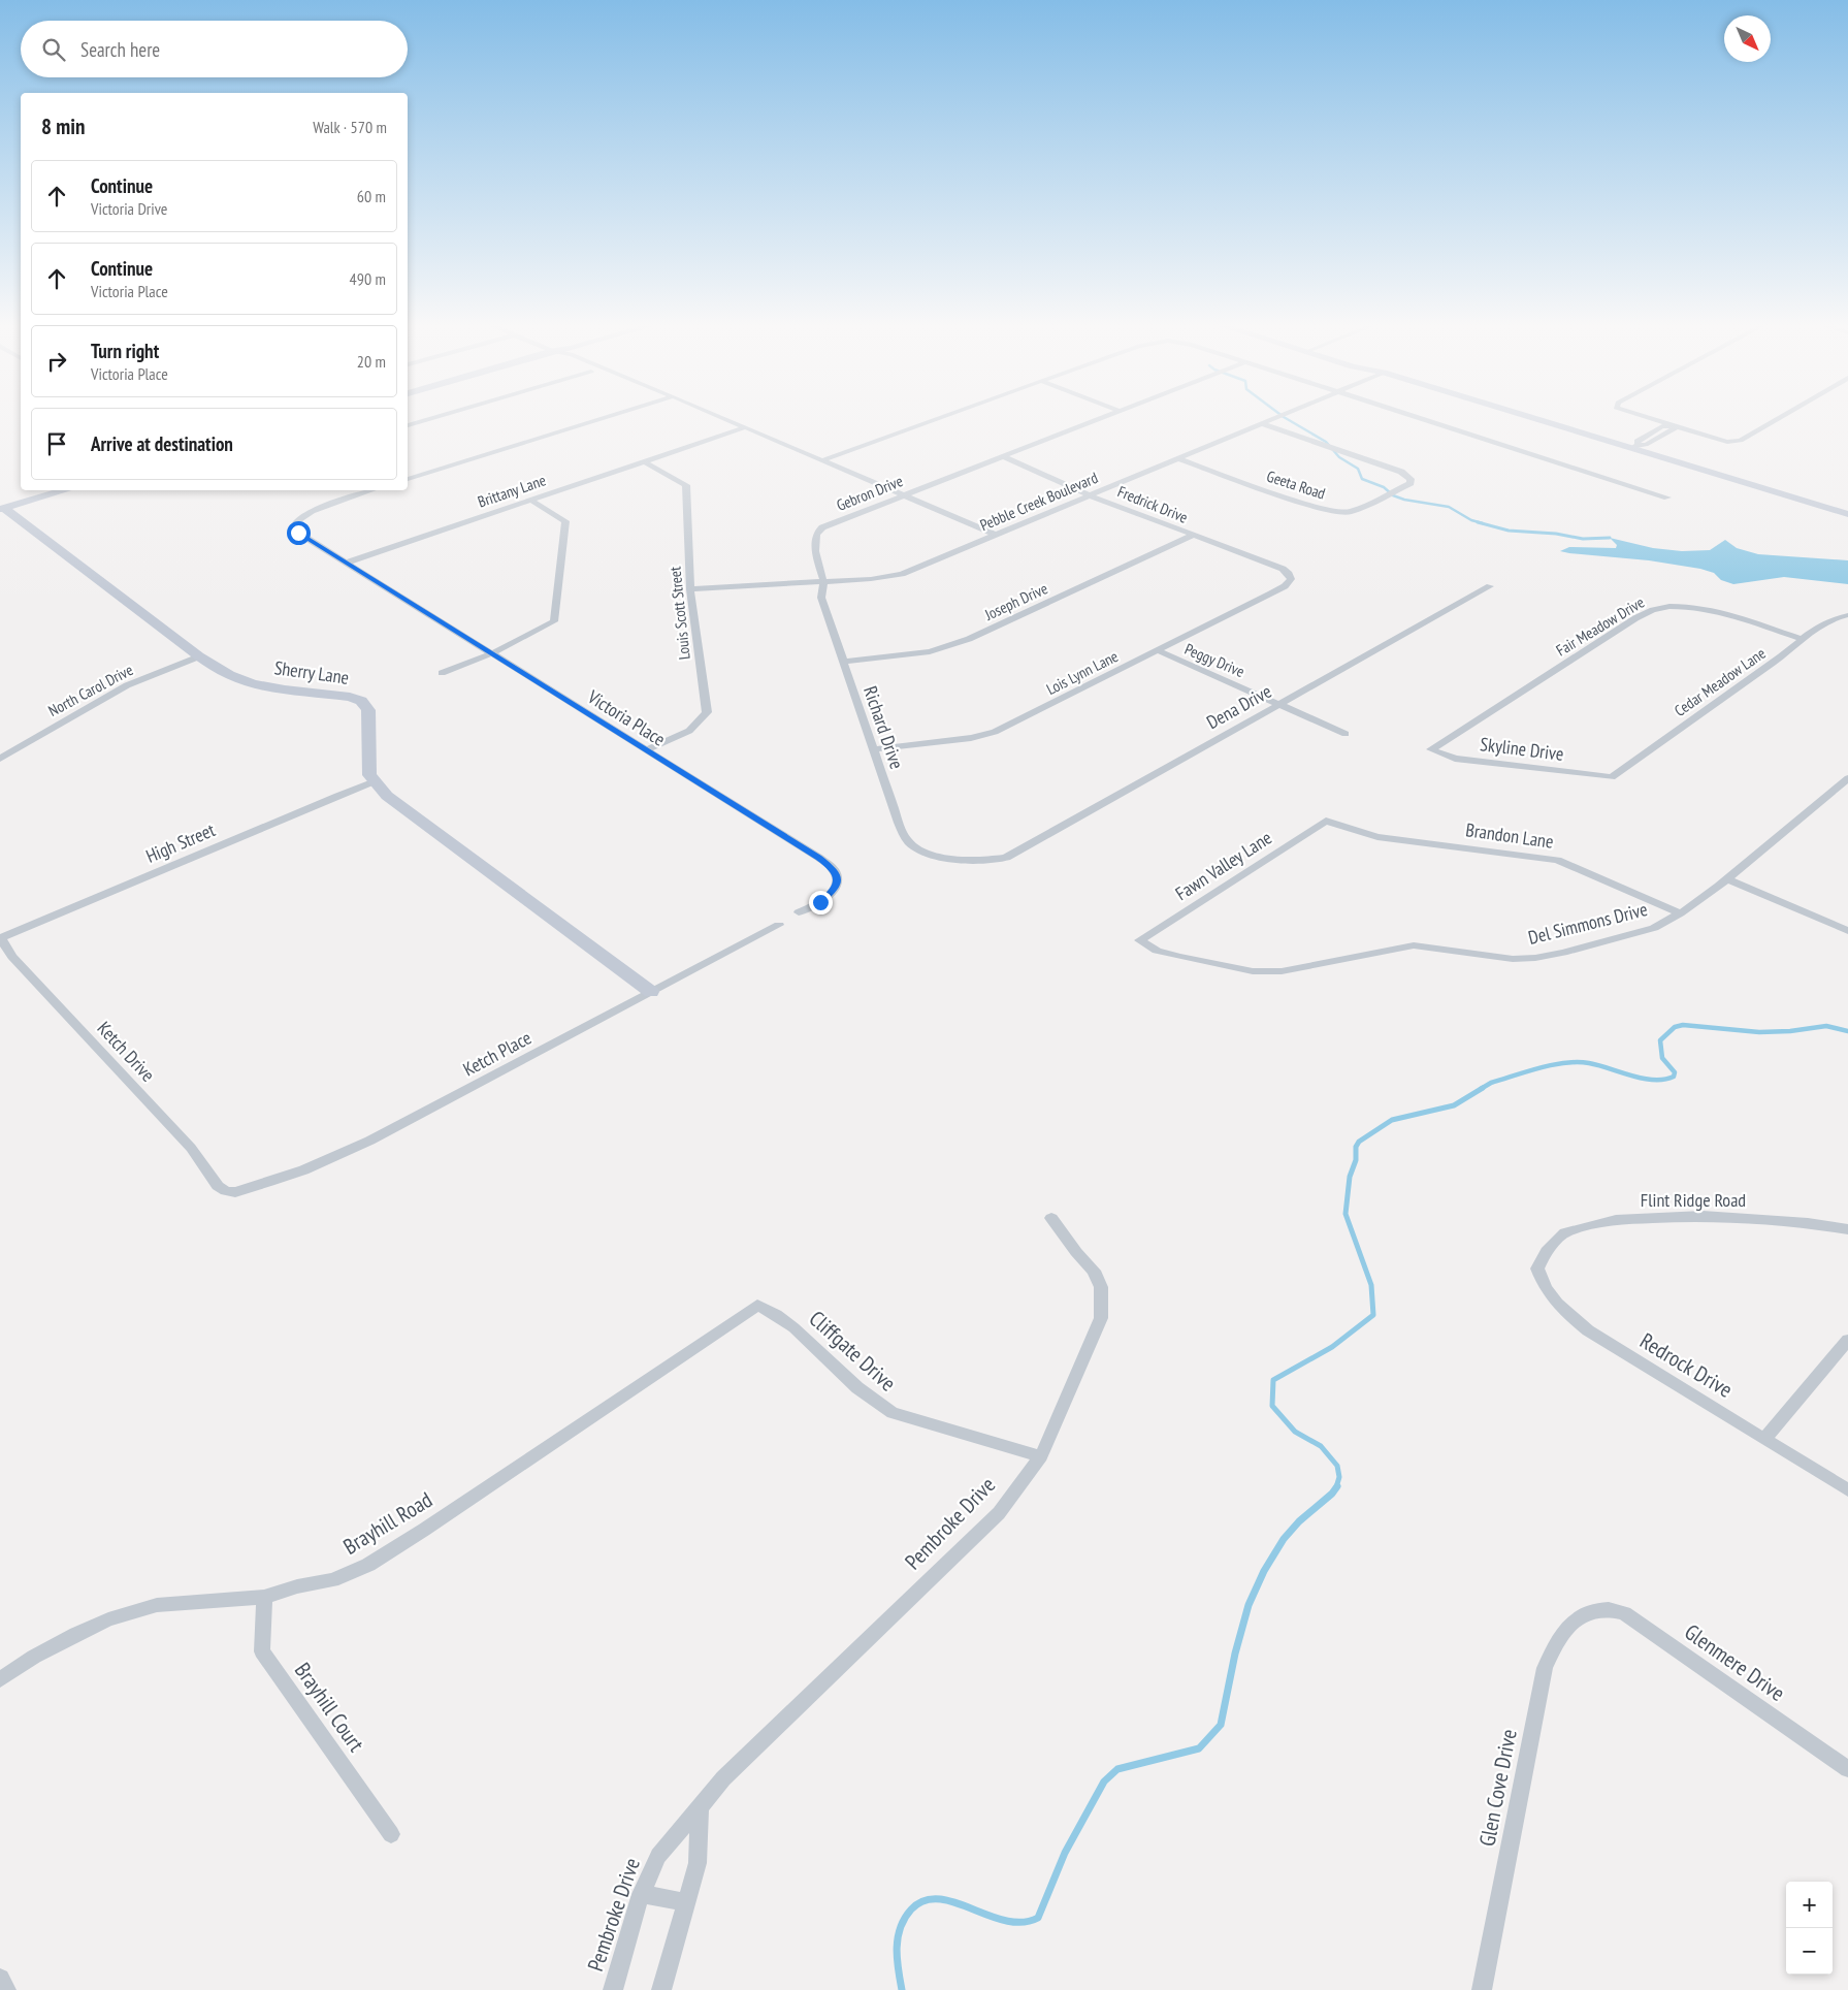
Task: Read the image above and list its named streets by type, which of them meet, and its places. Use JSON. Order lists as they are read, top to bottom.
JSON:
{
  "streets": {
    "street": [
      "Geeta Road",
      "Brittany Lane",
      "Gebron Drive",
      "Pebble Creek Boulevard",
      "Fredrick Drive",
      "Joseph Drive",
      "Louis Scott Street",
      "Fair Meadow Drive",
      "Peggy Drive",
      "Sherry Lane",
      "Lois Lynn Lane",
      "Cedar Meadow Lane",
      "North Carol Drive",
      "Dena Drive",
      "Victoria Place",
      "Richard Drive",
      "Skyline Drive",
      "Brandon Lane",
      "High Street",
      "Fawn Valley Lane",
      "Del Simmons Drive",
      "Ketch Drive",
      "Ketch Place",
      "Flint Ridge Road",
      "Cliffgate Drive",
      "Redrock Drive",
      "Brayhill Road",
      "Pembroke Drive",
      "Glenmere Drive",
      "Brayhill Court",
      "Glen Cove Drive"
    ]
  },
  "crossings": [
    ["Geeta Road", "Pebble Creek Boulevard"],
    ["Brittany Lane", "Louis Scott Street"],
    ["Brittany Lane", "Victoria Place"],
    ["Gebron Drive", "Fredrick Drive"],
    ["Gebron Drive", "Richard Drive"],
    ["Pebble Creek Boulevard", "Fredrick Drive"],
    ["Pebble Creek Boulevard", "Louis Scott Street"],
    ["Pebble Creek Boulevard", "Richard Drive"],
    ["Fredrick Drive", "Joseph Drive"],
    ["Fredrick Drive", "Lois Lynn Lane"],
    ["Joseph Drive", "Richard Drive"],
    ["Louis Scott Street", "Victoria Place"],
    ["Fair Meadow Drive", "Cedar Meadow Lane"],
    ["Fair Meadow Drive", "Skyline Drive"],
    ["Peggy Drive", "Lois Lynn Lane"],
    ["Peggy Drive", "Dena Drive"],
    ["Sherry Lane", "North Carol Drive"],
    ["Sherry Lane", "High Street"],
    ["Sherry Lane", "Ketch Place"],
    ["Lois Lynn Lane", "Richard Drive"],
    ["Cedar Meadow Lane", "Skyline Drive"],
    ["Dena Drive", "Richard Drive"],
    ["Brandon Lane", "Fawn Valley Lane"],
    ["Brandon Lane", "Del Simmons Drive"],
    ["High Street", "Ketch Drive"],
    ["Fawn Valley Lane", "Del Simmons Drive"],
    ["Ketch Drive", "Ketch Place"],
    ["Flint Ridge Road", "Redrock Drive"],
    ["Cliffgate Drive", "Brayhill Road"],
    ["Cliffgate Drive", "Pembroke Drive"],
    ["Brayhill Road", "Brayhill Court"],
    ["Glenmere Drive", "Glen Cove Drive"]
  ],
  "north": "bottom right",
  "page": {
    "search": "Search here",
    "heading": ["8 min", "Walk · 570 m"],
    "list": [
      ["Continue", "Victoria Drive", "60 m"],
      ["Continue", "Victoria Place", "490 m"],
      ["Turn right", "Victoria Place", "20 m"],
      "Arrive at destination"
    ],
    "map_buttons": ["+", "−"]
  }
}
